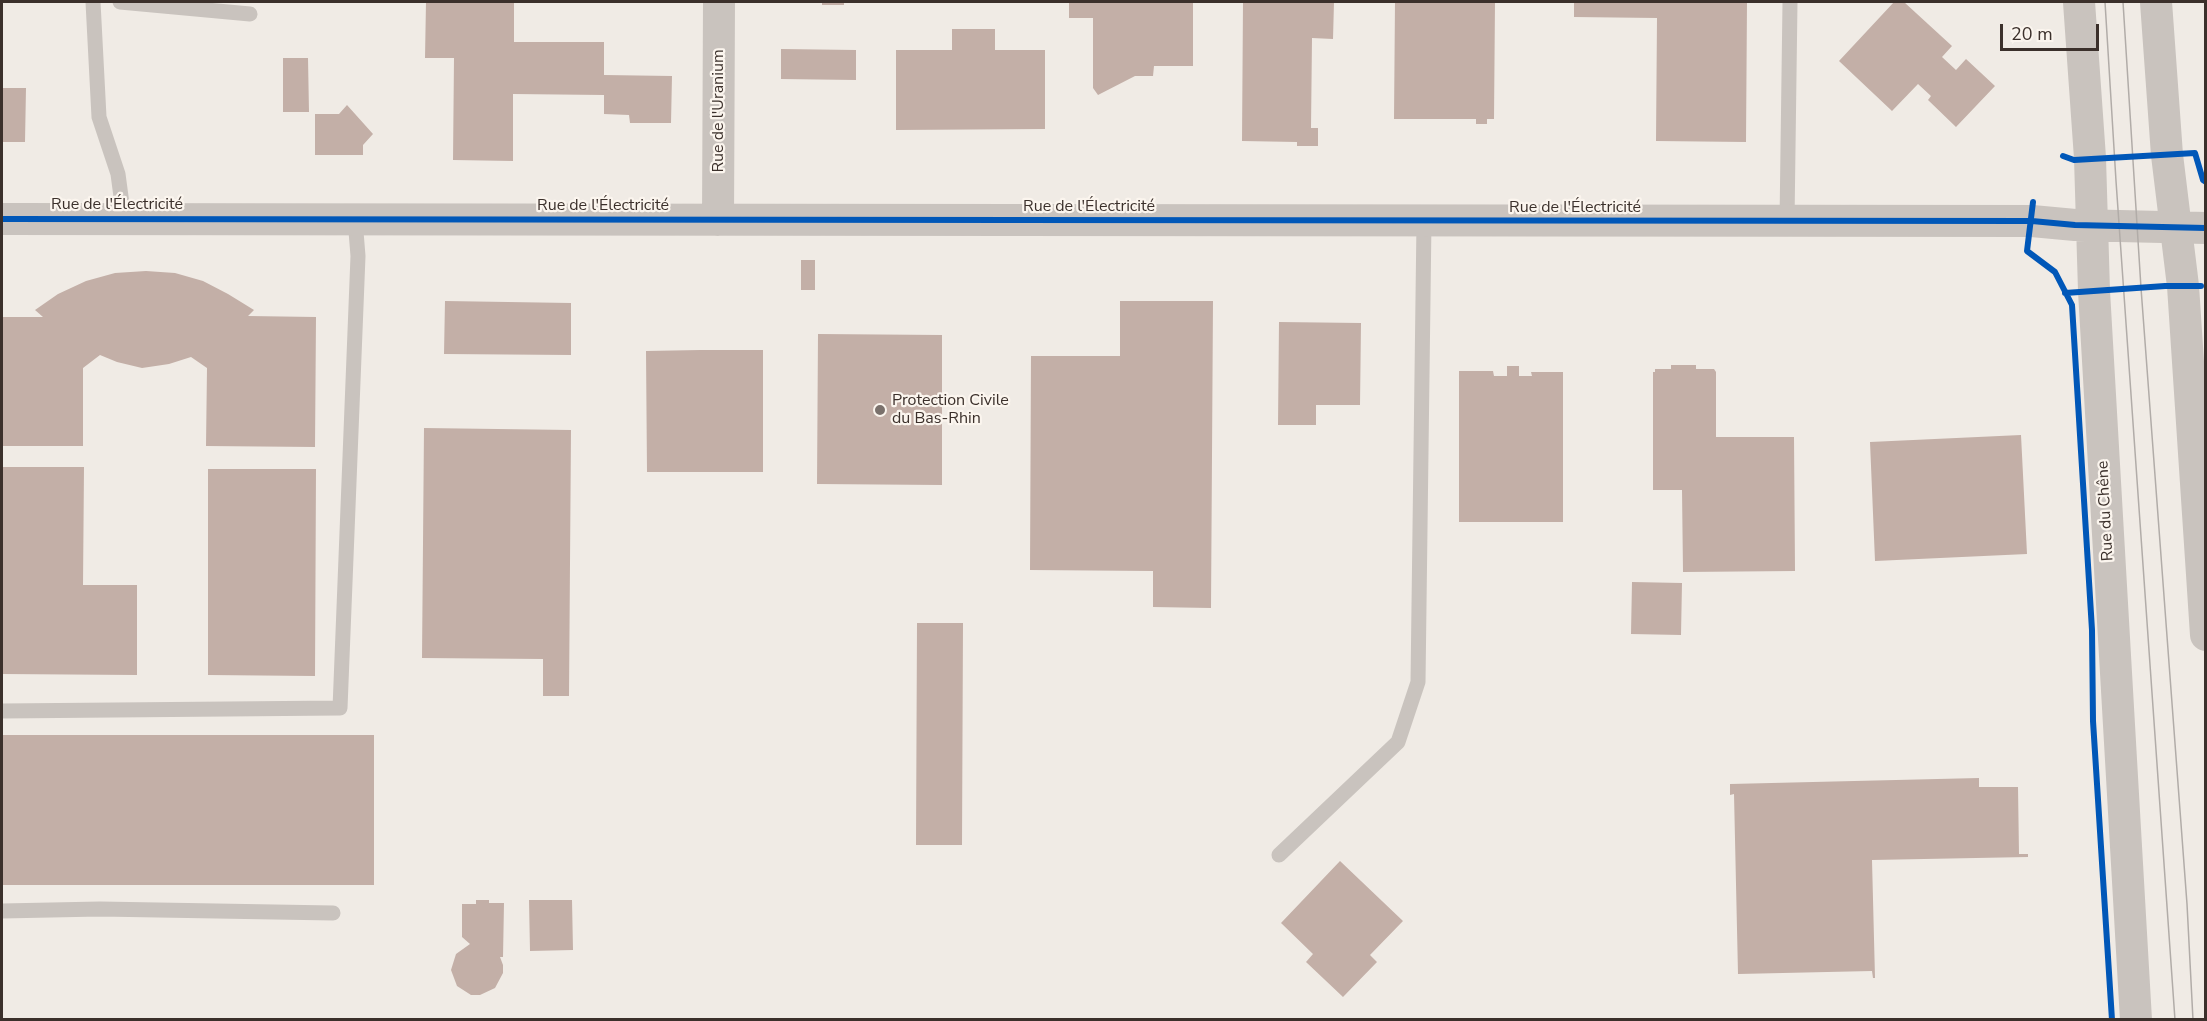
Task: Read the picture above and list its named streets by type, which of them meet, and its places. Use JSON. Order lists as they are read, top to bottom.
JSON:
{
  "streets": {
    "street": ["Rue de l'Uranium", "Rue de l'Électricité", "Rue du Chêne"]
  },
  "crossings": [
    ["Rue de l'Uranium", "Rue de l'Électricité"],
    ["Rue de l'Électricité", "Rue du Chêne"]
  ],
  "places": ["Protection Civile du Bas-Rhin"],
  "scale_bar": "20 m"
}
